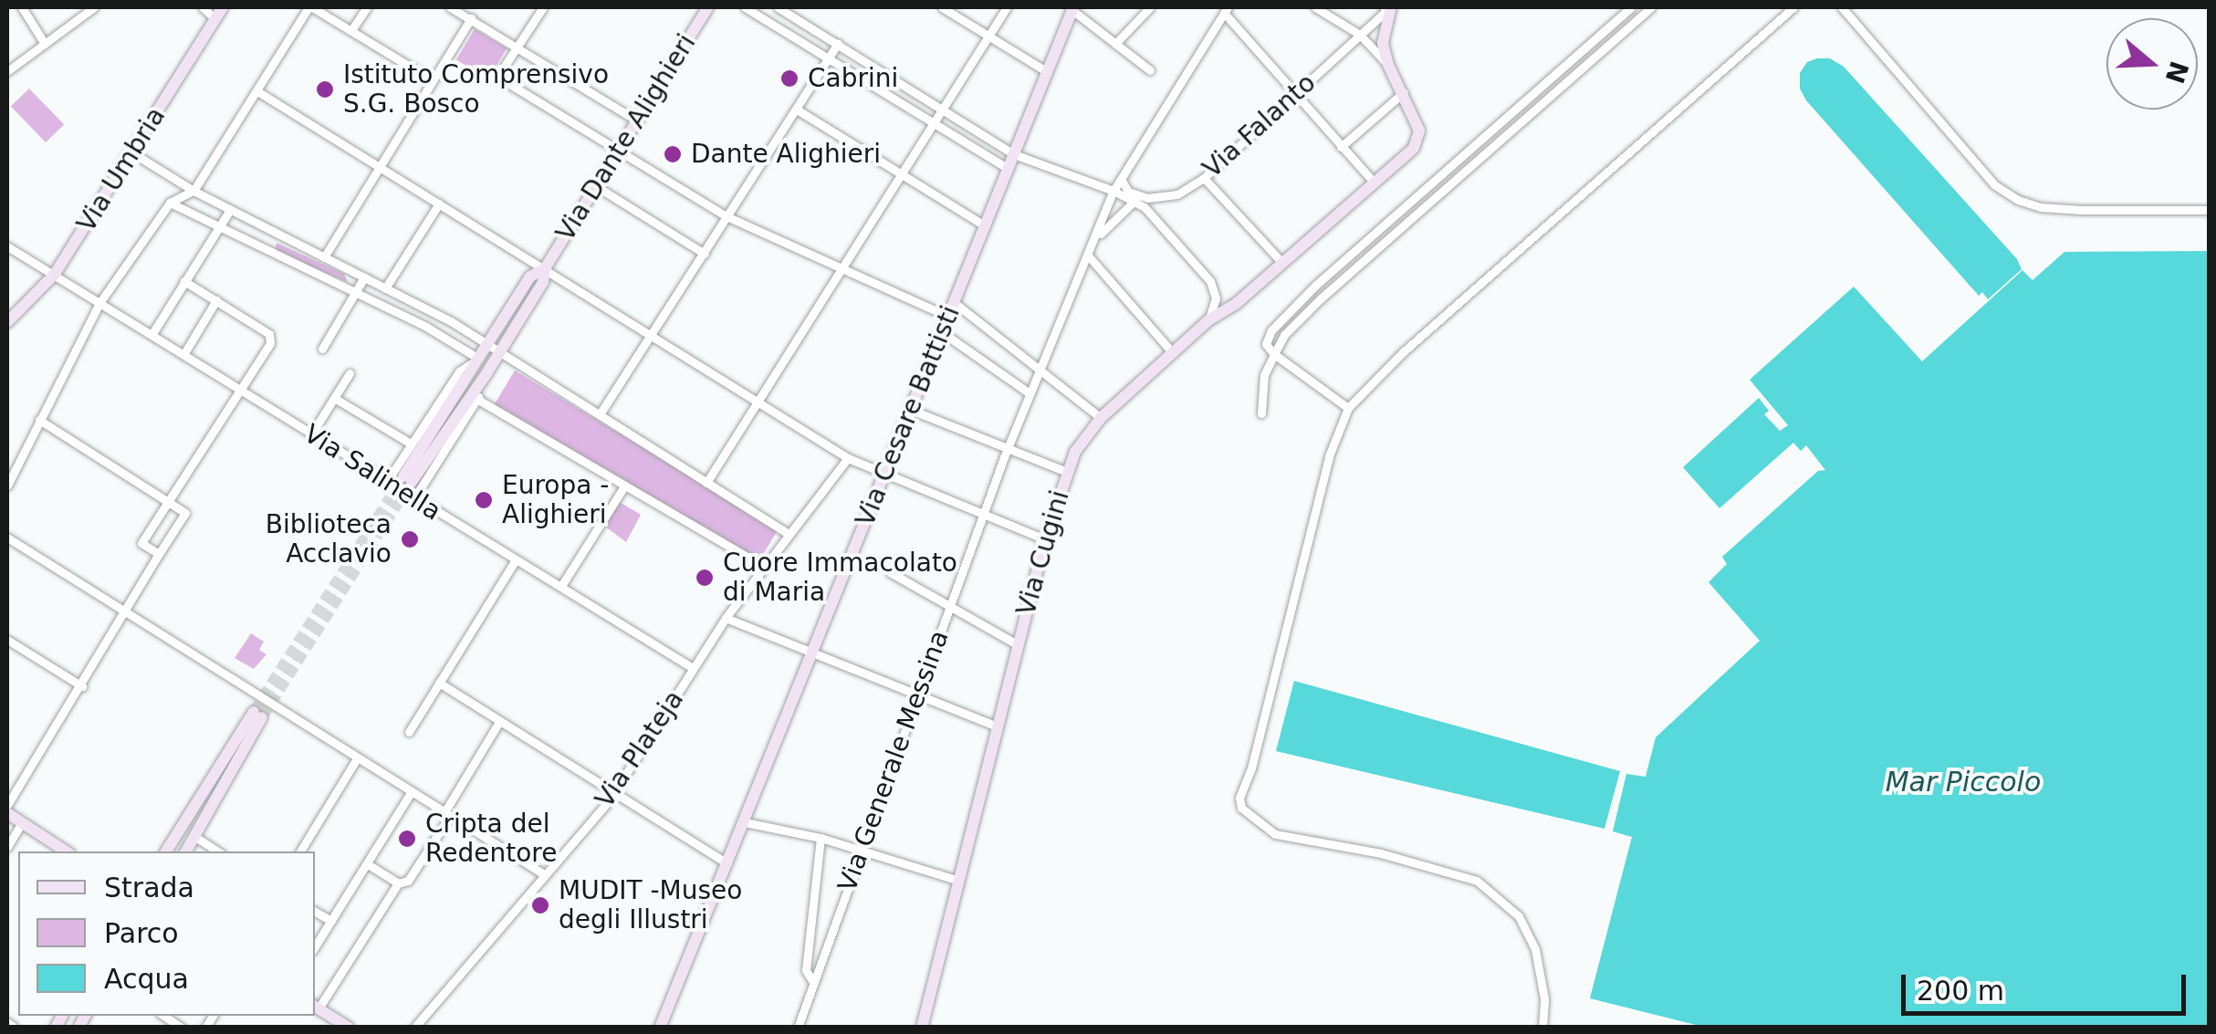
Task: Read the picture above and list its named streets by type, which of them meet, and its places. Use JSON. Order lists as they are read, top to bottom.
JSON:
{
  "streets": {
    "main road": [
      "Via Falanto",
      "Via Dante Alighieri",
      "Via Umbria",
      "Via Cesare Battisti",
      "Via Cugini"
    ],
    "street": ["Via Salinella", "Via Plateja", "Via Generale Messina"]
  },
  "crossings": [
    ["Via Falanto", "Via Cugini"],
    ["Via Dante Alighieri", "Via Salinella"],
    ["Via Umbria", "Via Salinella"],
    ["Via Salinella", "Via Plateja"]
  ],
  "water": ["Mar Piccolo"],
  "places": [
    "Cabrini",
    "Istituto Comprensivo S.G. Bosco",
    "Dante Alighieri",
    "Europa - Alighieri",
    "Biblioteca Acclavio",
    "Cuore Immacolato di Maria",
    "Cripta del Redentore",
    "MUDIT -Museo degli Illustri"
  ],
  "legend": ["Strada", "Parco", "Acqua"],
  "scale_bar": "200 m",
  "north": "right"
}
